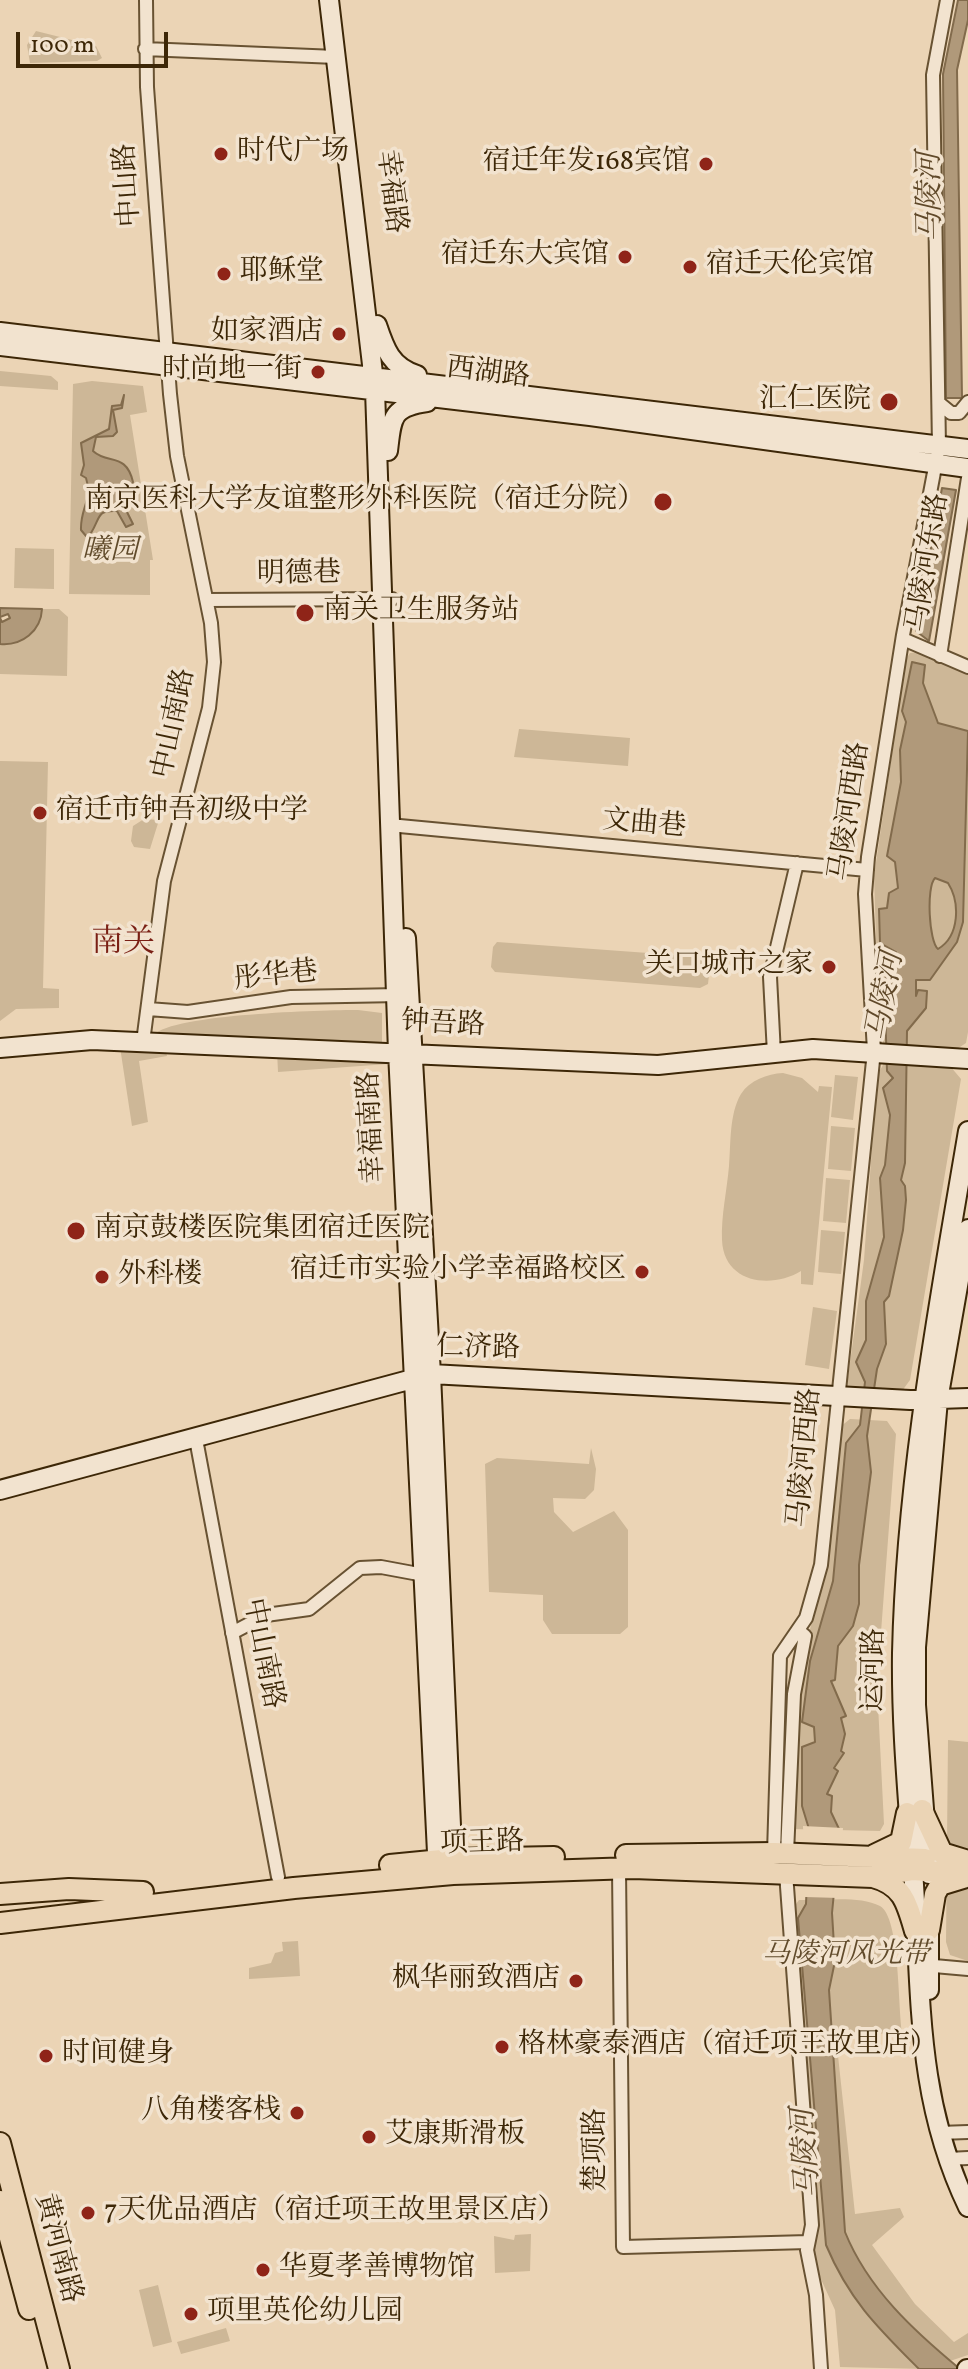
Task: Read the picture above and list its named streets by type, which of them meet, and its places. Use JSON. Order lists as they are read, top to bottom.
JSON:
{
  "streets": {
    "main road": [
      "幸福路",
      "西湖路",
      "钟吾路",
      "幸福南路",
      "仁济路",
      "运河路",
      "项王路",
      "黄河南路"
    ],
    "street": [
      "中山路",
      "马陵河东路",
      "明德巷",
      "中山南路",
      "马陵河西路",
      "文曲巷",
      "彤华巷",
      "楚项路"
    ]
  },
  "crossings": [
    ["中山路", "西湖路"],
    ["中山路", "中山南路"],
    ["幸福路", "西湖路"],
    ["幸福路", "幸福南路"],
    ["西湖路", "中山南路"],
    ["西湖路", "马陵河西路"],
    ["西湖路", "幸福南路"],
    ["明德巷", "中山南路"],
    ["明德巷", "幸福南路"],
    ["中山南路", "彤华巷"],
    ["中山南路", "钟吾路"],
    ["中山南路", "仁济路"],
    ["中山南路", "项王路"],
    ["马陵河西路", "文曲巷"],
    ["马陵河西路", "钟吾路"],
    ["马陵河西路", "仁济路"],
    ["马陵河西路", "项王路"],
    ["马陵河西路", "楚项路"],
    ["文曲巷", "幸福南路"],
    ["彤华巷", "幸福南路"],
    ["钟吾路", "幸福南路"],
    ["幸福南路", "仁济路"],
    ["幸福南路", "项王路"],
    ["仁济路", "运河路"],
    ["运河路", "项王路"],
    ["项王路", "楚项路"]
  ],
  "districts": ["南关"],
  "water": ["马陵河"],
  "parks": ["曦园", "马陵河风光带"],
  "places": [
    "时代广场",
    "宿迁年发168宾馆",
    "宿迁东大宾馆",
    "宿迁天伦宾馆",
    "耶稣堂",
    "如家酒店",
    "时尚地一街",
    "汇仁医院",
    "南京医科大学友谊整形外科医院（宿迁分院）",
    "南关卫生服务站",
    "宿迁市钟吾初级中学",
    "关口城市之家",
    "南京鼓楼医院集团宿迁医院",
    "宿迁市实验小学幸福路校区",
    "外科楼",
    "枫华丽致酒店",
    "格林豪泰酒店（宿迁项王故里店）",
    "时间健身",
    "八角楼客栈",
    "艾康斯滑板",
    "7天优品酒店（宿迁项王故里景区店）",
    "华夏孝善博物馆",
    "项里英伦幼儿园"
  ],
  "scale_bar": "100 m"
}
